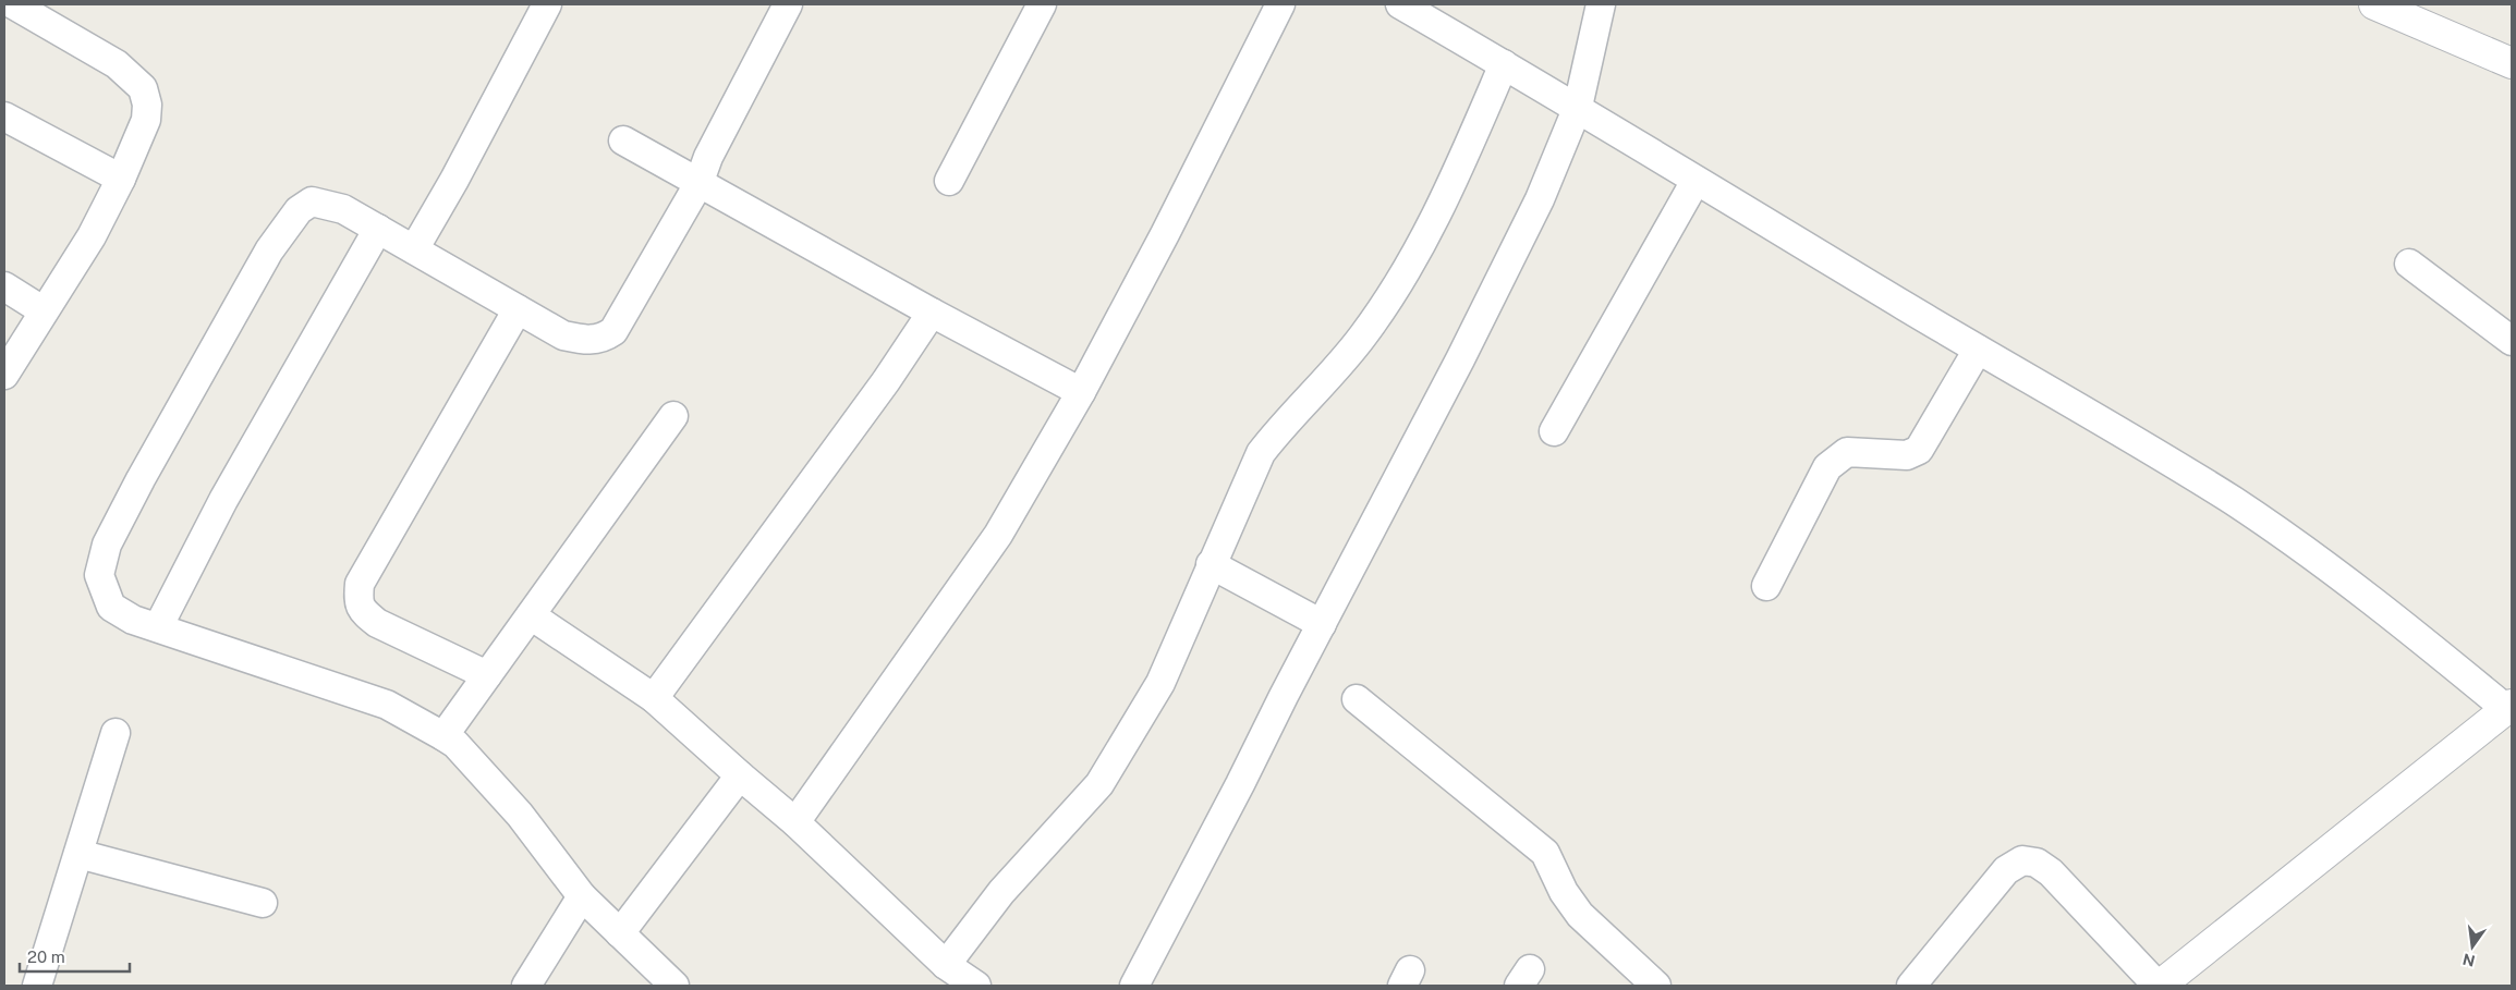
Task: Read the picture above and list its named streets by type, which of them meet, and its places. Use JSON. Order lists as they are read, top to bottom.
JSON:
{
  "scale_bar": "20 m",
  "north": "bottom"
}
